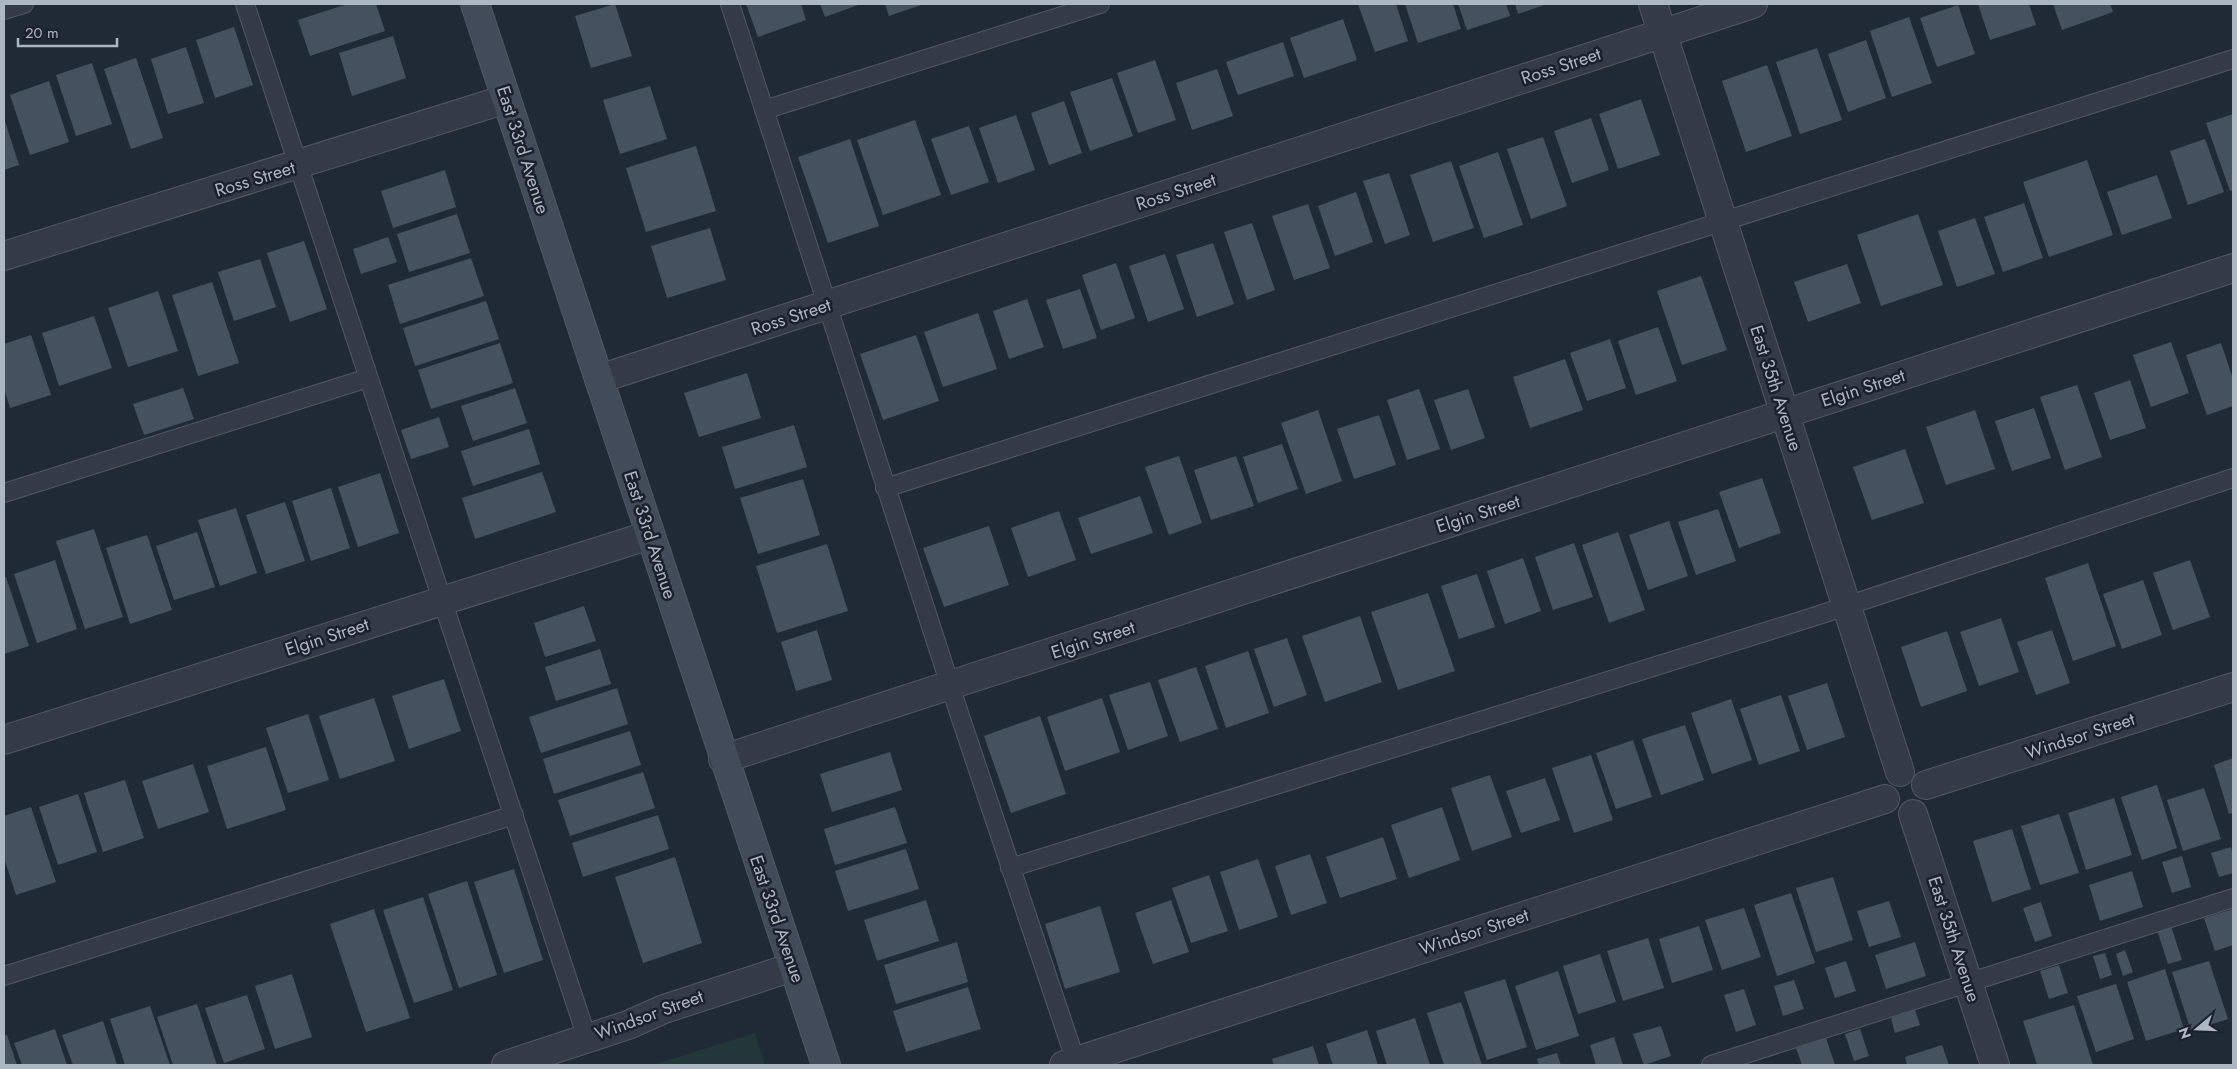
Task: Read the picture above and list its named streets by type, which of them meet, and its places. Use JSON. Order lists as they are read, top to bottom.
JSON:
{
  "streets": {
    "street": [
      "Ross Street",
      "East 33rd Avenue",
      "East 35th Avenue",
      "Elgin Street",
      "Windsor Street"
    ]
  },
  "crossings": [
    ["Ross Street", "East 33rd Avenue"],
    ["Ross Street", "East 35th Avenue"],
    ["East 33rd Avenue", "Elgin Street"],
    ["East 33rd Avenue", "Windsor Street"],
    ["East 35th Avenue", "Elgin Street"],
    ["East 35th Avenue", "Windsor Street"]
  ],
  "scale_bar": "20 m",
  "north": "left"
}
